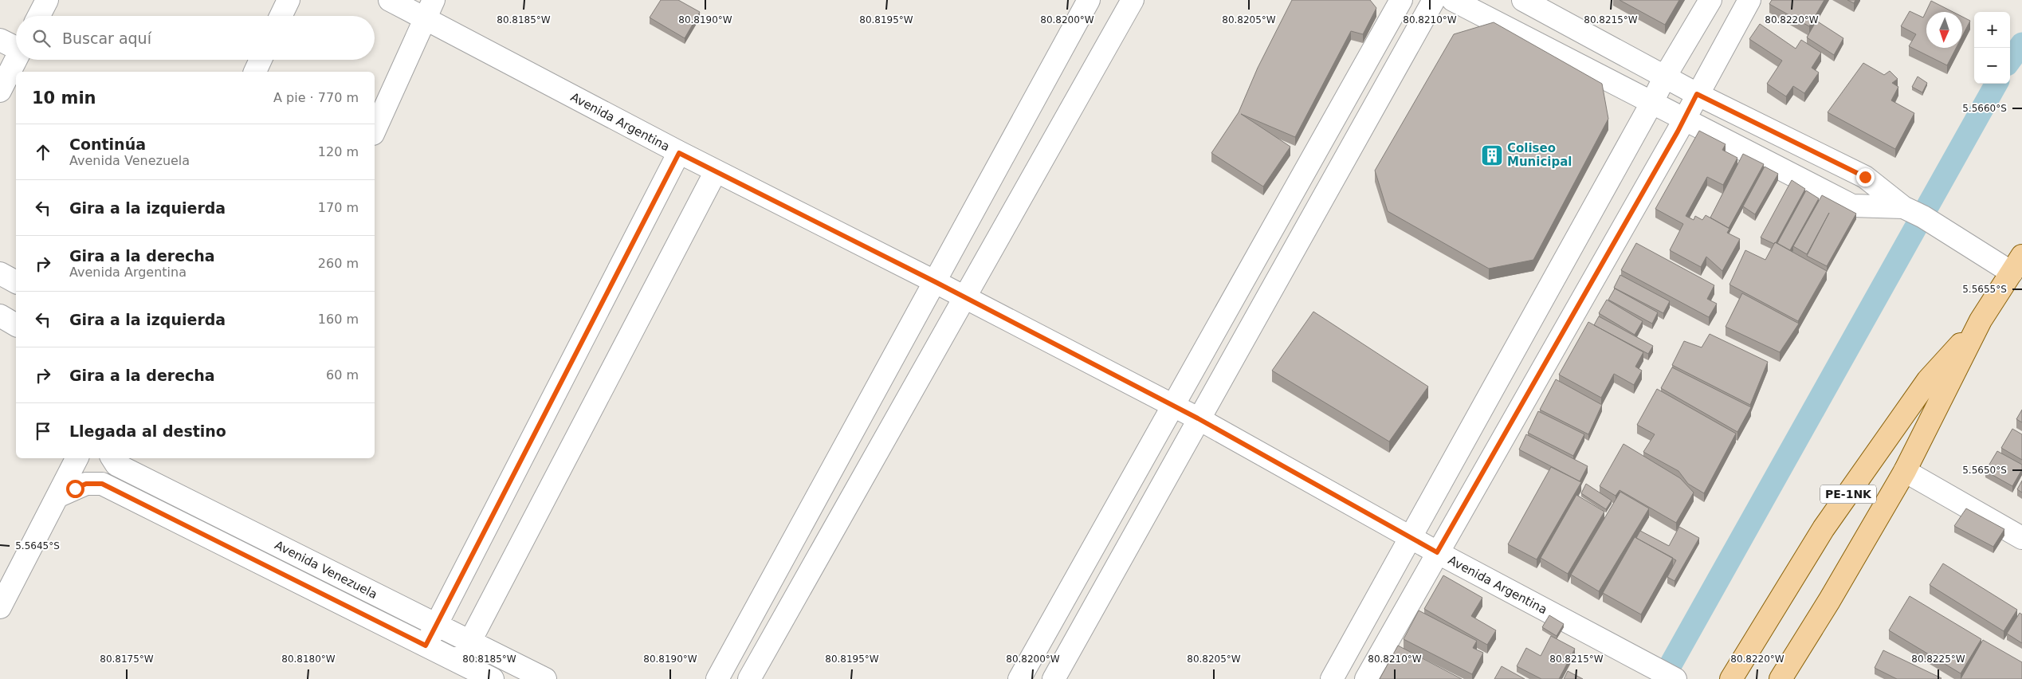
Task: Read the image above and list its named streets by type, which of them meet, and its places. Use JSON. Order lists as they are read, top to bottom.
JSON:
{
  "streets": {
    "main road": ["PE-1NK"],
    "street": ["Avenida Argentina", "Avenida Venezuela"]
  },
  "places": {
    "building": ["Coliseo Municipal"]
  },
  "north": "bottom",
  "page": {
    "map_buttons": ["+", "−"],
    "search": "Buscar aquí",
    "heading": ["10 min", "A pie · 770 m"],
    "list": [
      ["Continúa", "Avenida Venezuela", "120 m"],
      ["Gira a la izquierda", "170 m"],
      ["Gira a la derecha", "Avenida Argentina", "260 m"],
      ["Gira a la izquierda", "160 m"],
      ["Gira a la derecha", "60 m"],
      "Llegada al destino"
    ]
  },
  "coordinates": [
    "80.8185°W",
    "80.8190°W",
    "80.8195°W",
    "80.8200°W",
    "80.8205°W",
    "80.8210°W",
    "80.8215°W",
    "80.8220°W",
    "5.5660°S",
    "5.5655°S",
    "5.5650°S",
    "5.5645°S",
    "80.8175°W",
    "80.8180°W",
    "80.8225°W"
  ]
}
